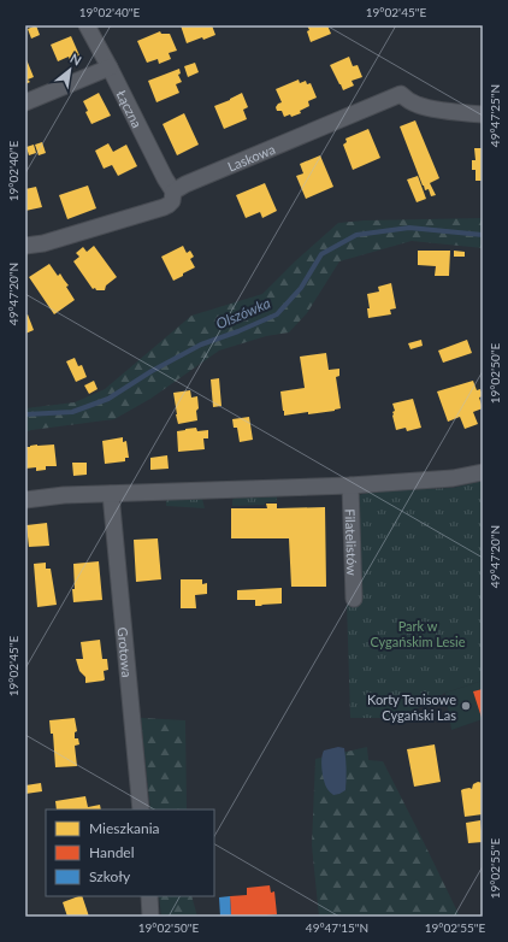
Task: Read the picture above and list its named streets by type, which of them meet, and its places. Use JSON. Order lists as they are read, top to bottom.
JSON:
{
  "streets": {
    "street": [
      "Łączna",
      "Laskowa",
      "Filatelistów",
      "Grotowa"
    ]
  },
  "crossings": [
    ["Łączna", "Laskowa"]
  ],
  "water": ["Olszówka"],
  "parks": ["Park w Cygańskim Lesie"],
  "places": ["Korty Tenisowe Cygański Las"],
  "legend": ["Mieszkania", "Handel", "Szkoły"],
  "north": "top right",
  "coordinates": [
    "19°02'40\"E",
    "19°02'45\"E",
    "49°47'25\"N",
    "49°47'20\"N",
    "19°02'50\"E",
    "19°02'55\"E",
    "49°47'15\"N"
  ]
}
